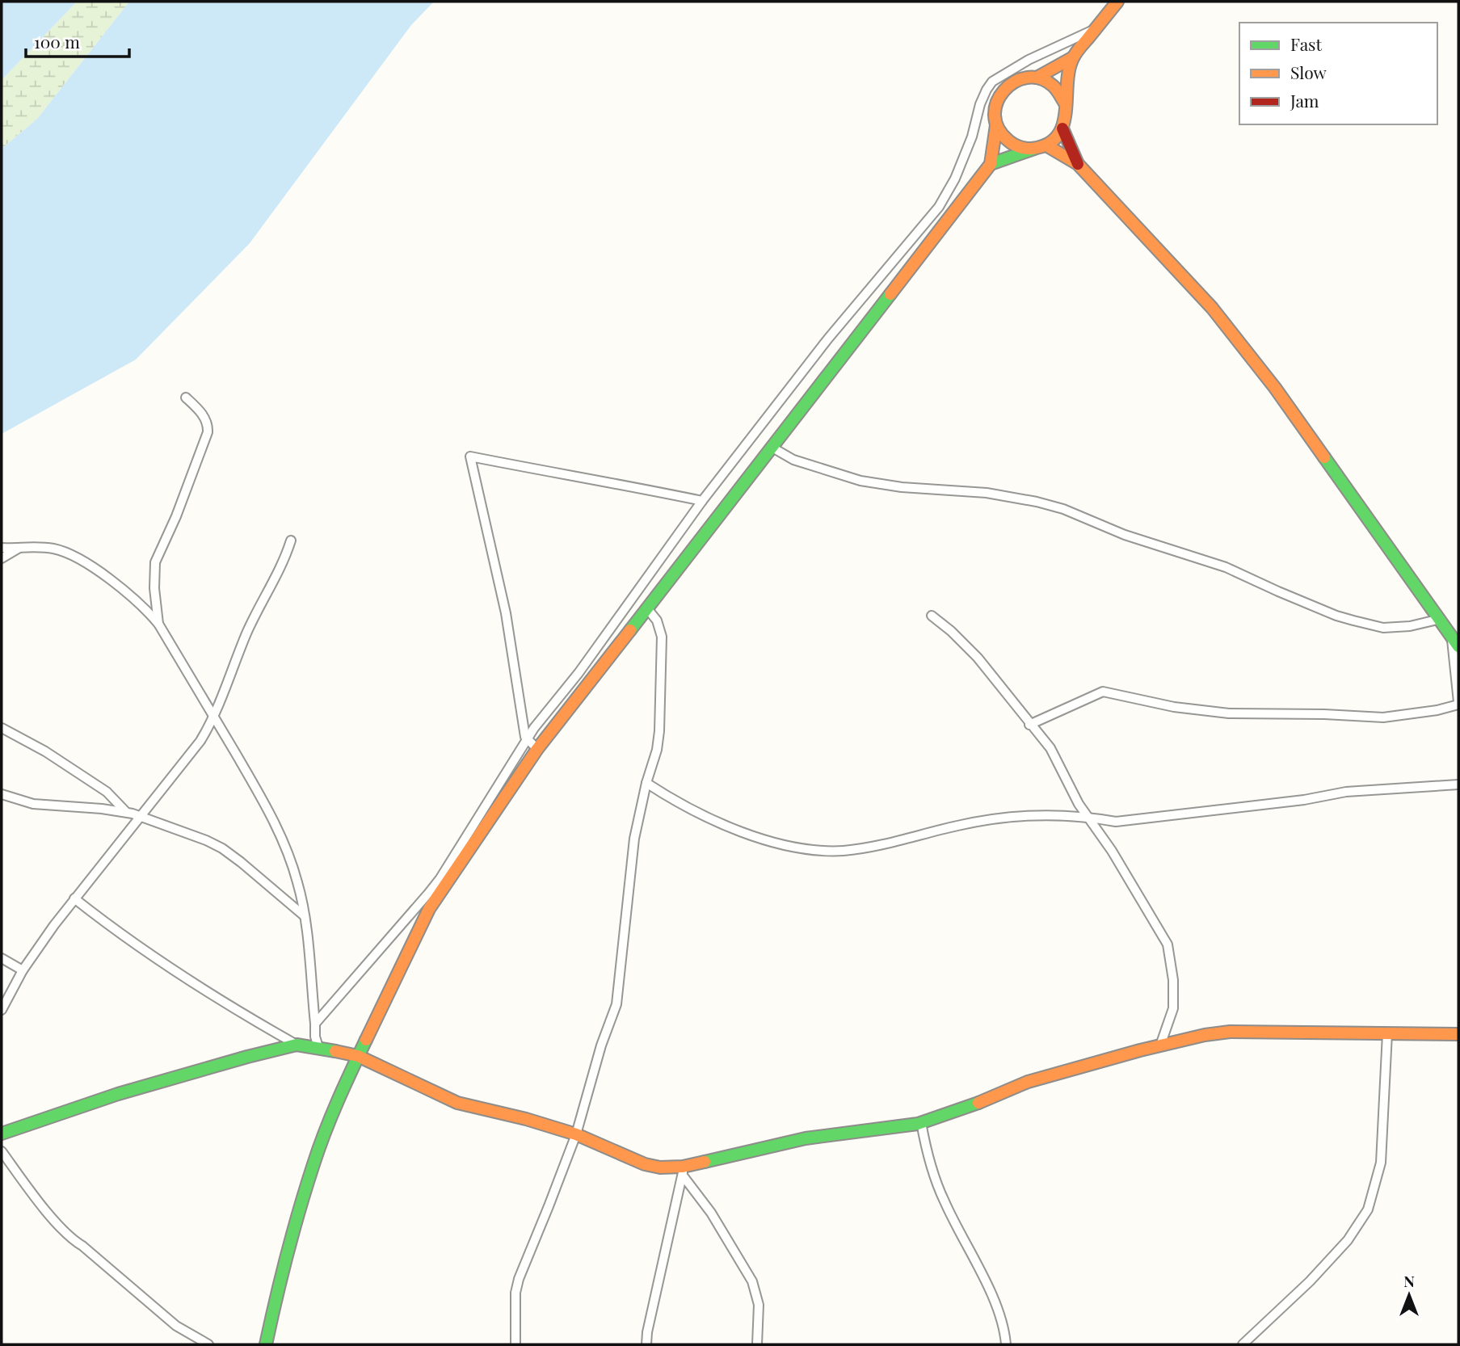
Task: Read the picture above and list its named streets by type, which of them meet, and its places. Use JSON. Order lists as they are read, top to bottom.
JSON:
{
  "legend": ["Fast", "Slow", "Jam"],
  "scale_bar": "100 m",
  "north": "top"
}
